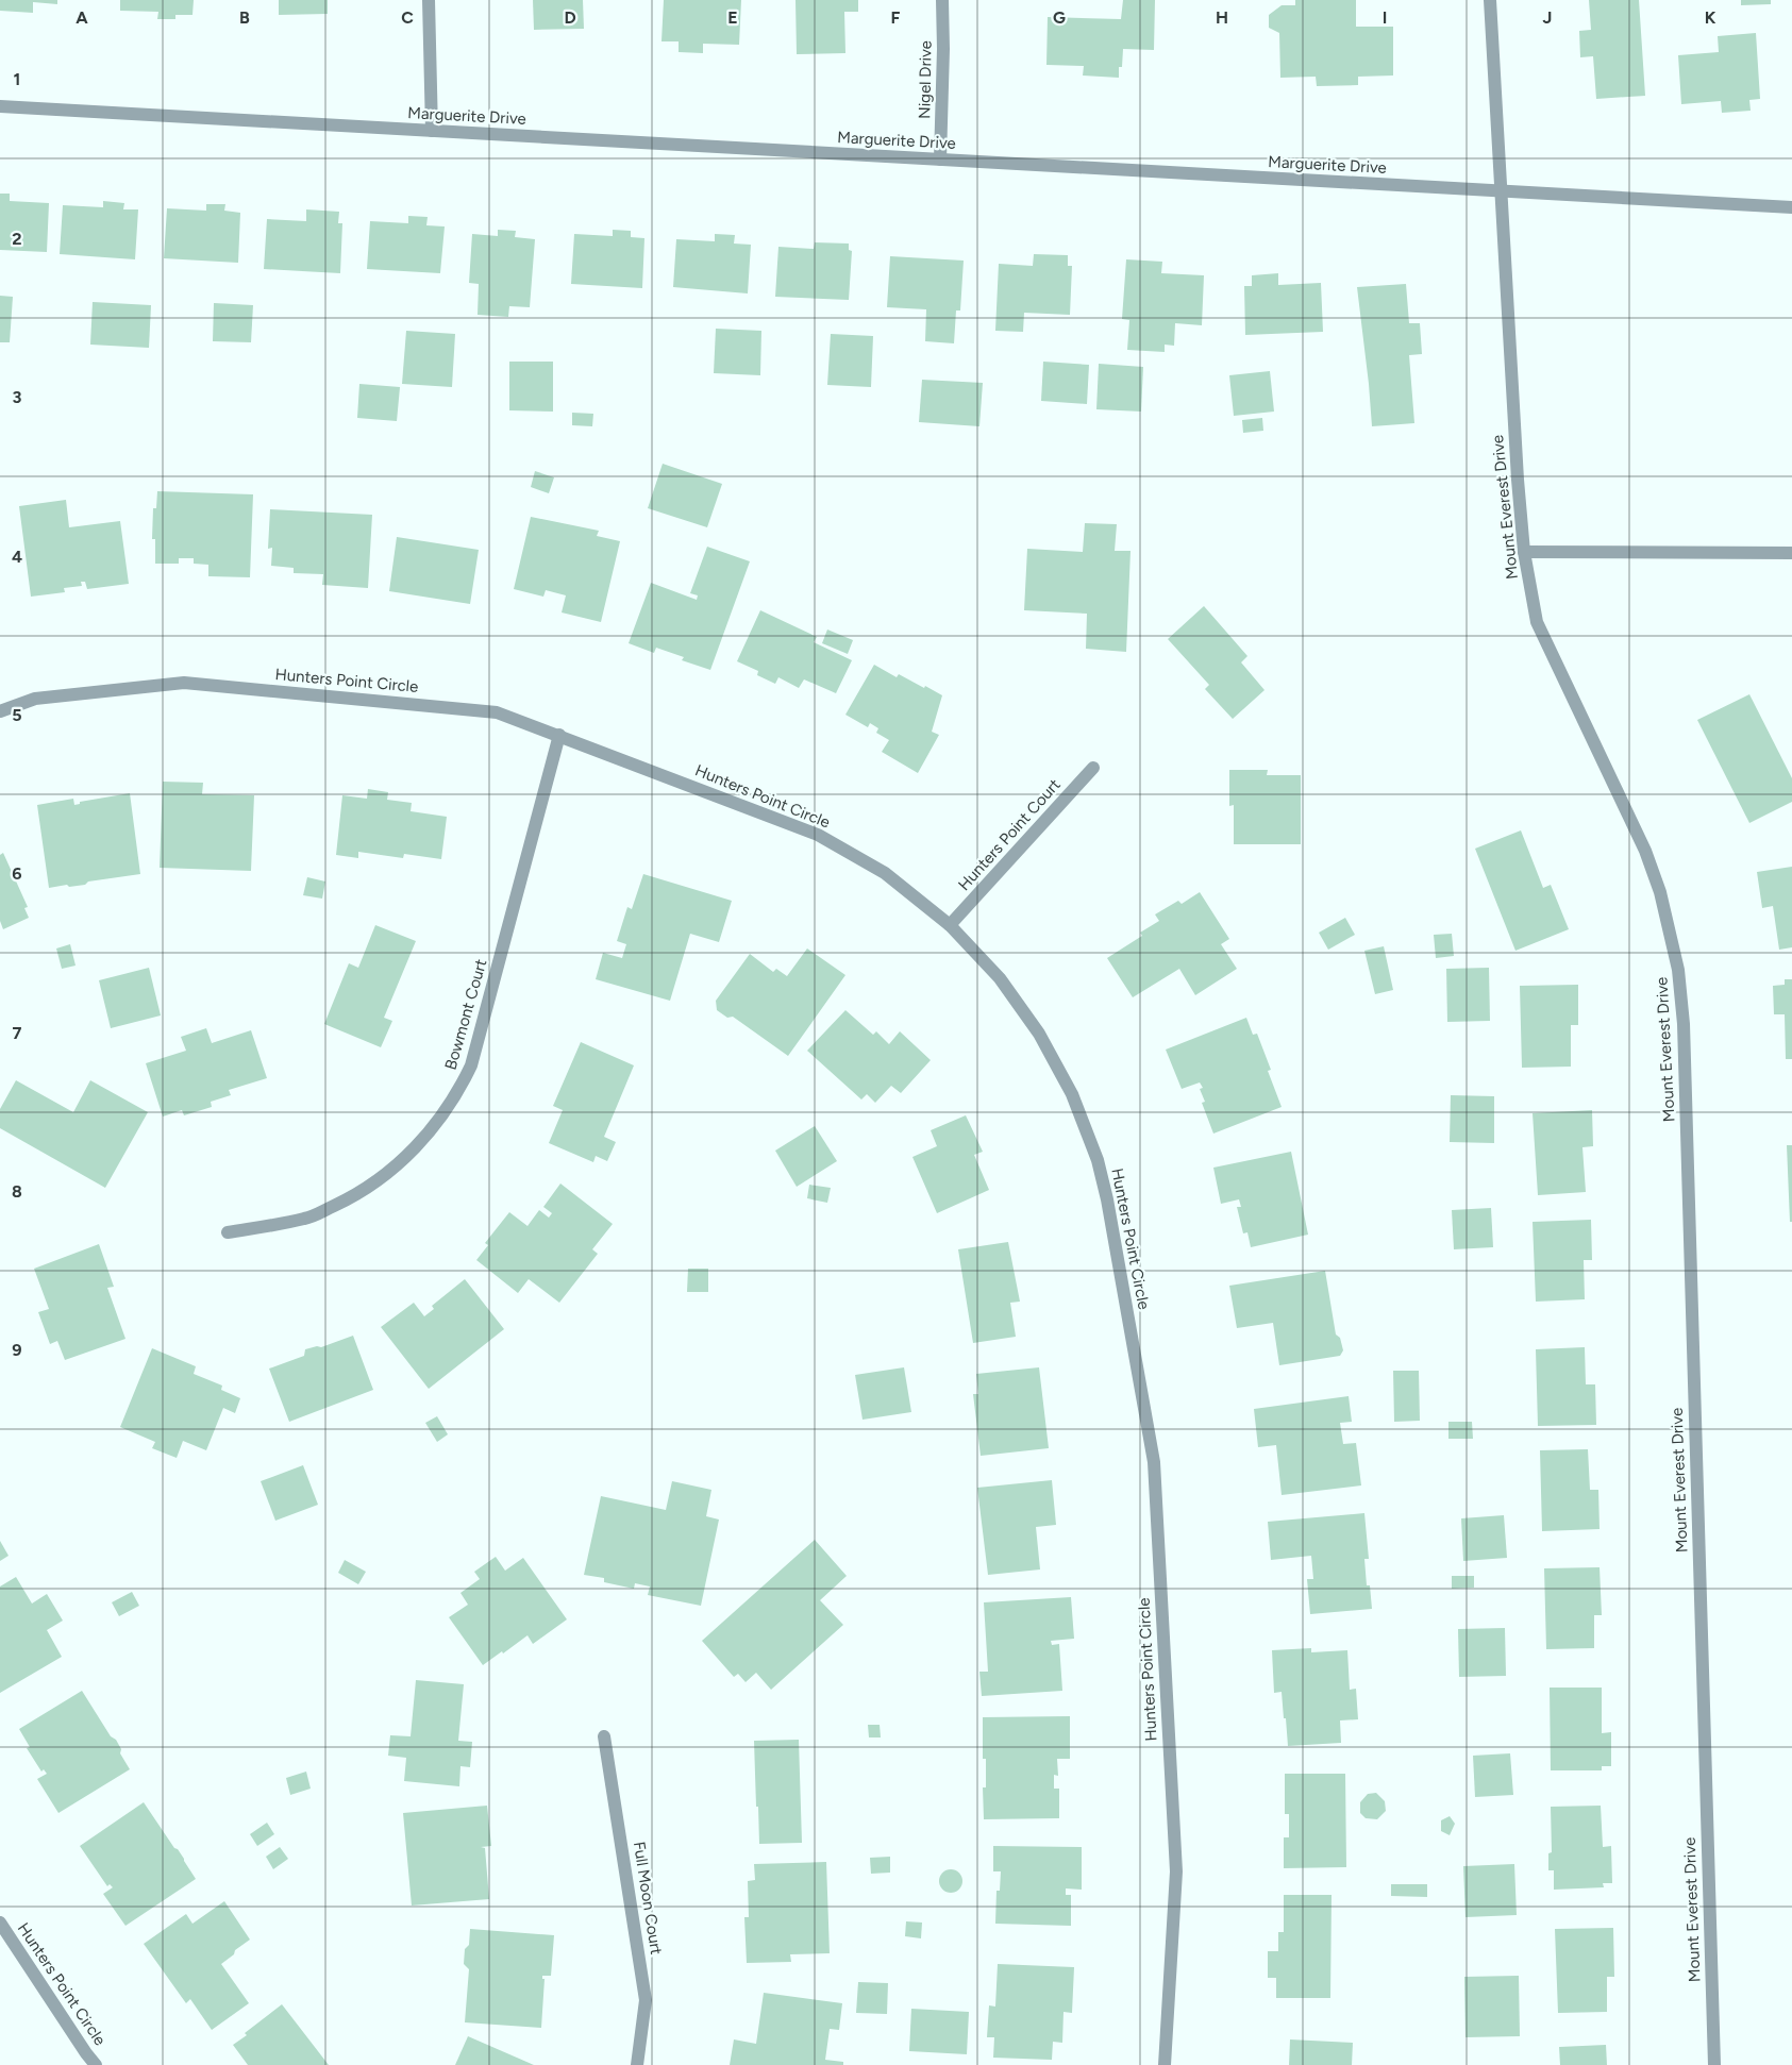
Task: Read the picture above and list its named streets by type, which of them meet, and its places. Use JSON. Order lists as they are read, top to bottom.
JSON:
{
  "streets": {
    "street": [
      "Nigel Drive",
      "Marguerite Drive",
      "Mount Everest Drive",
      "Hunters Point Circle",
      "Hunters Point Court",
      "Bowmont Court",
      "Full Moon Court"
    ]
  },
  "crossings": [
    ["Nigel Drive", "Marguerite Drive"],
    ["Marguerite Drive", "Mount Everest Drive"],
    ["Hunters Point Circle", "Hunters Point Court"],
    ["Hunters Point Circle", "Bowmont Court"]
  ],
  "grid": {
    "columns": [
      "A",
      "B",
      "C",
      "D",
      "E",
      "F",
      "G",
      "H",
      "I",
      "J",
      "K"
    ],
    "rows": [
      "1",
      "2",
      "3",
      "4",
      "5",
      "6",
      "7",
      "8",
      "9"
    ]
  }
}
